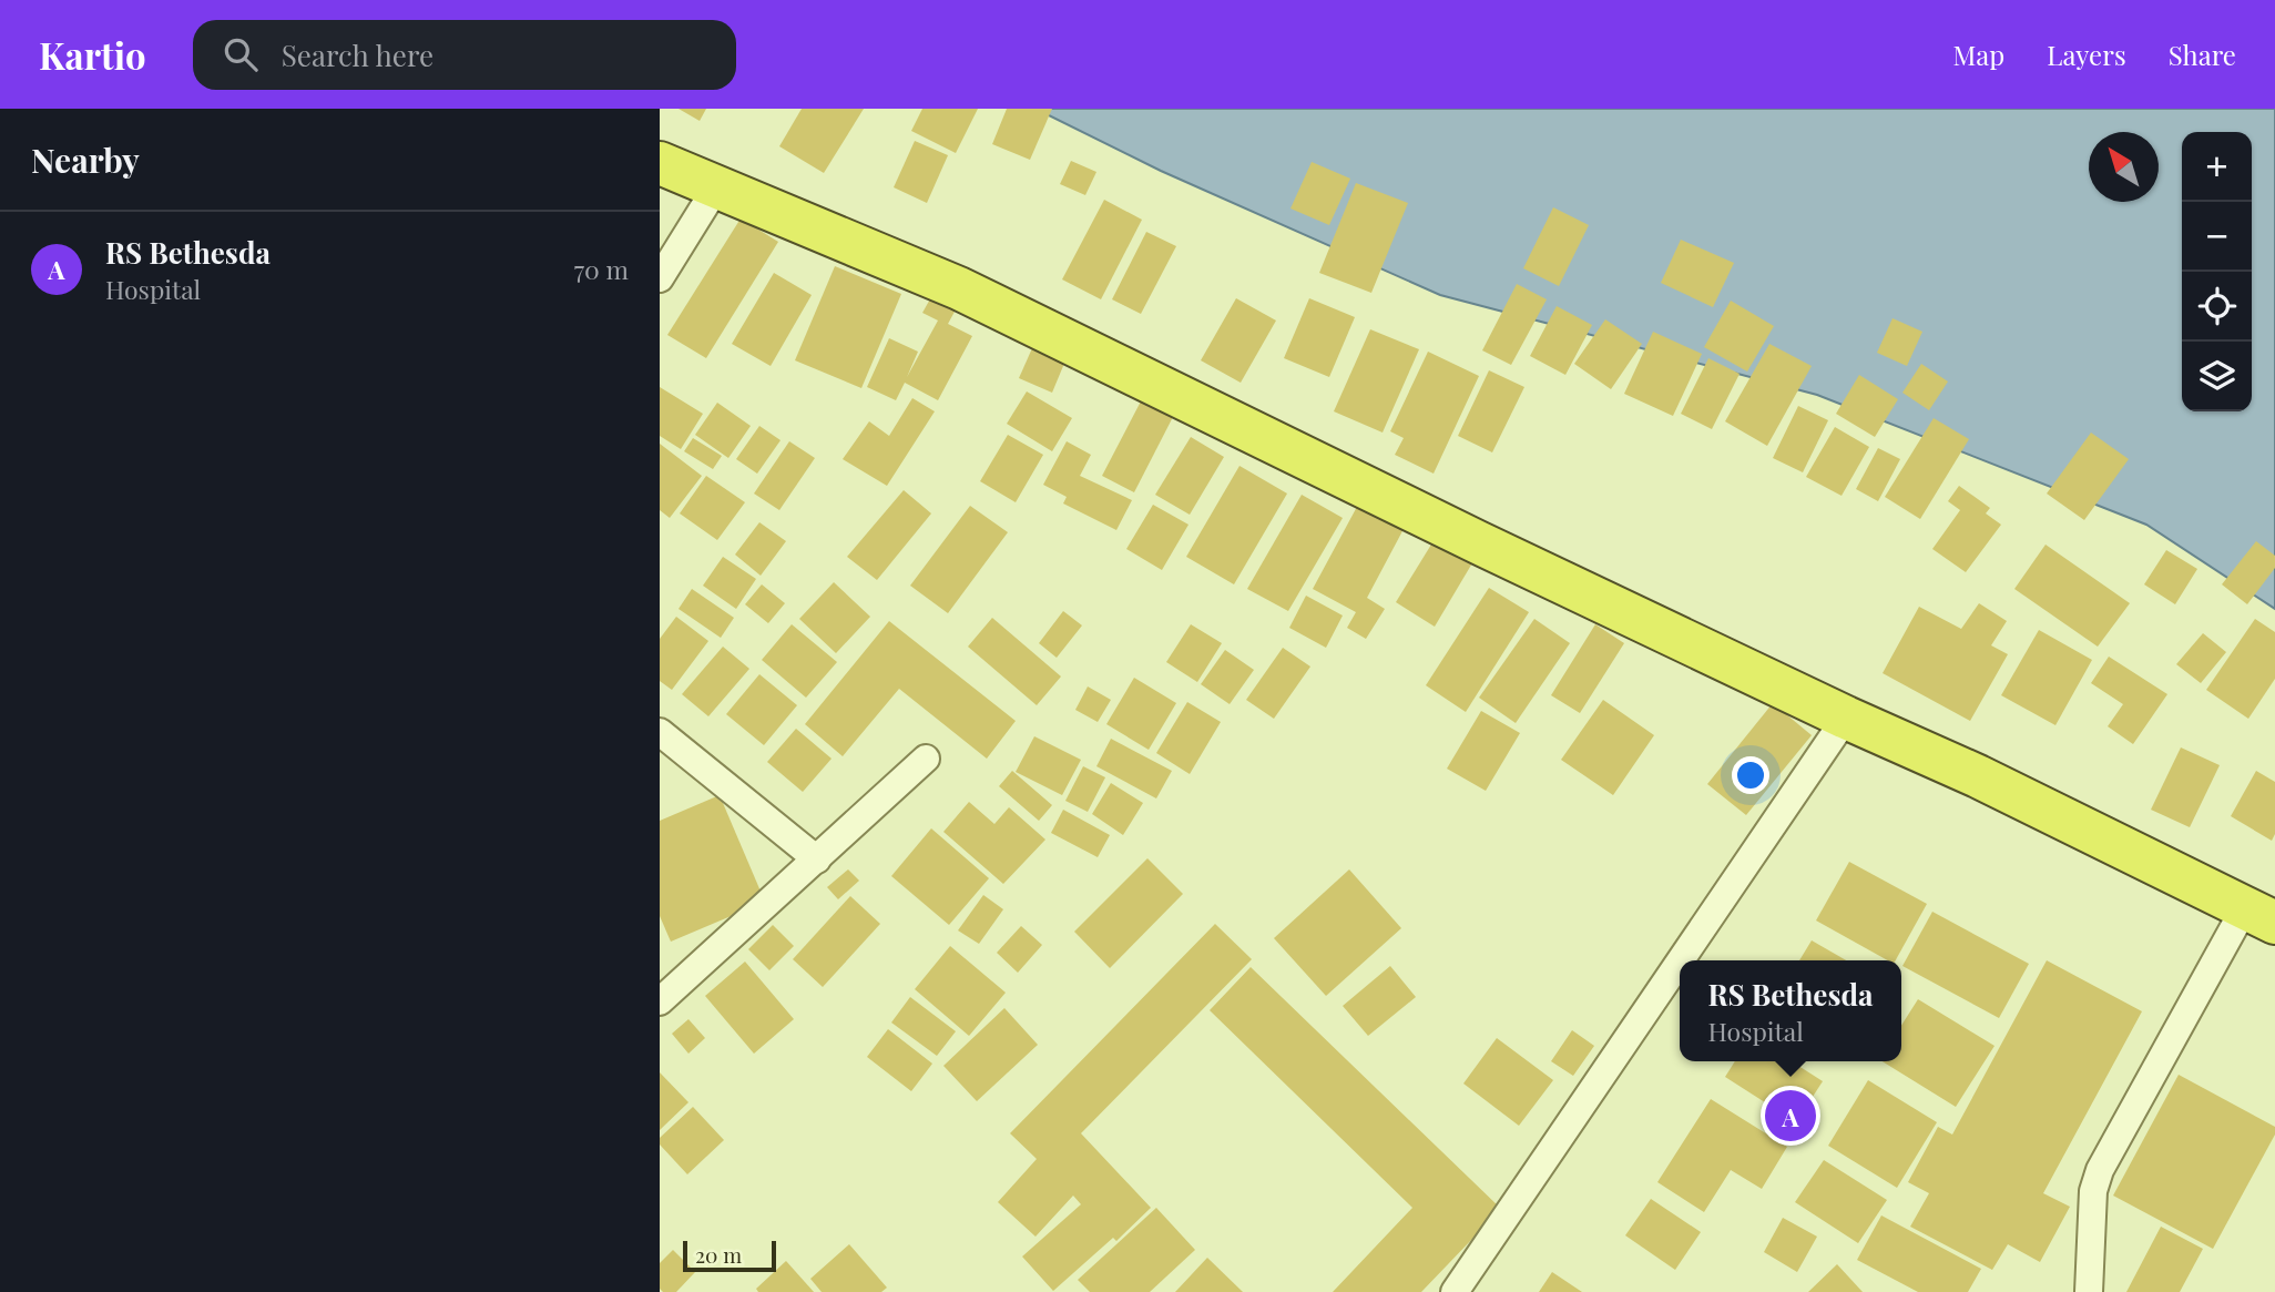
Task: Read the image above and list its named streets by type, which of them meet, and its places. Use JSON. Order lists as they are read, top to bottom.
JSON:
{
  "scale_bar": "20 m",
  "north": "top left",
  "page": {
    "header": "Kartio",
    "search": "Search here",
    "nav": ["Map", "Layers", "Share"],
    "heading": "Nearby",
    "map_buttons": ["+", "−"],
    "list": [
      {
        "mark": "A",
        "name": "RS Bethesda",
        "note": "Hospital",
        "value": "70 m"
      }
    ],
    "popup": ["RS Bethesda", "Hospital"],
    "pins": "A",
    "scale": "20 m"
  }
}
